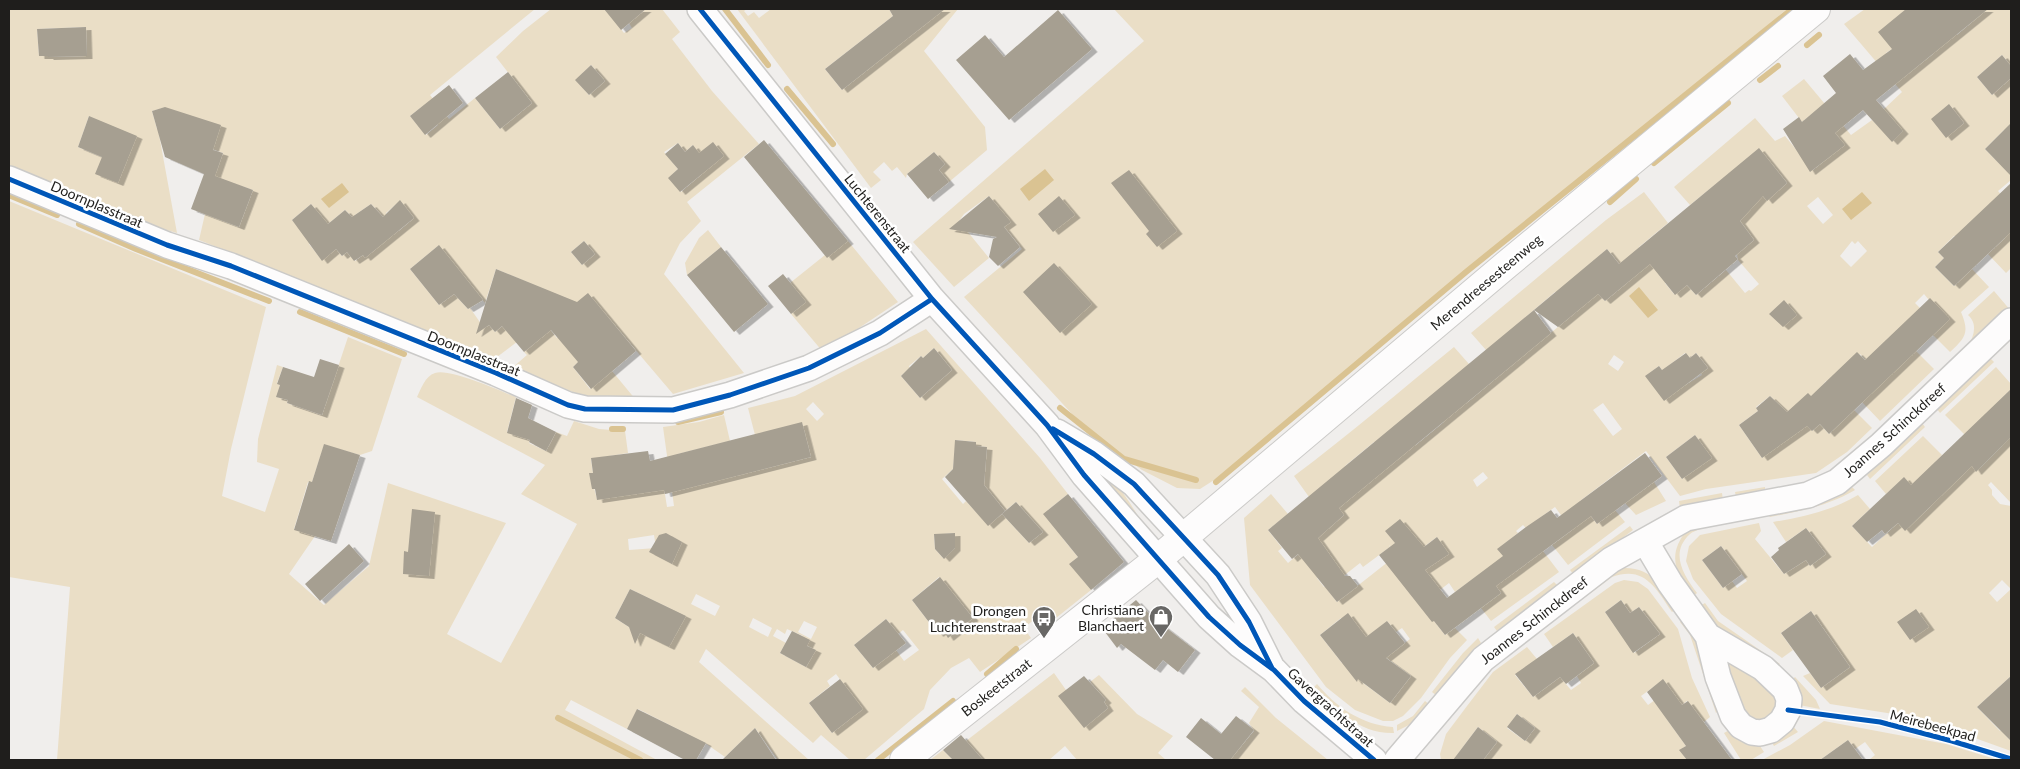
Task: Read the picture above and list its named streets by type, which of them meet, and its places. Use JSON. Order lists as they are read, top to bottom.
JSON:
{
  "streets": {
    "main road": ["Merendreesesteenweg", "Boskeetstraat"],
    "street": [
      "Doornplasstraat",
      "Luchterenstraat",
      "Joannes Schinckdreef",
      "Gavergrachtstraat"
    ],
    "cycle path": ["Meirebeekpad"]
  },
  "crossings": [
    ["Doornplasstraat", "Luchterenstraat"],
    ["Luchterenstraat", "Merendreesesteenweg"],
    ["Luchterenstraat", "Boskeetstraat"],
    ["Luchterenstraat", "Gavergrachtstraat"],
    ["Merendreesesteenweg", "Boskeetstraat"],
    ["Merendreesesteenweg", "Gavergrachtstraat"],
    ["Boskeetstraat", "Gavergrachtstraat"]
  ],
  "places": {
    "shop": ["Christiane Blanchaert"],
    "bus stop": ["Drongen Luchterenstraat"]
  }
}
